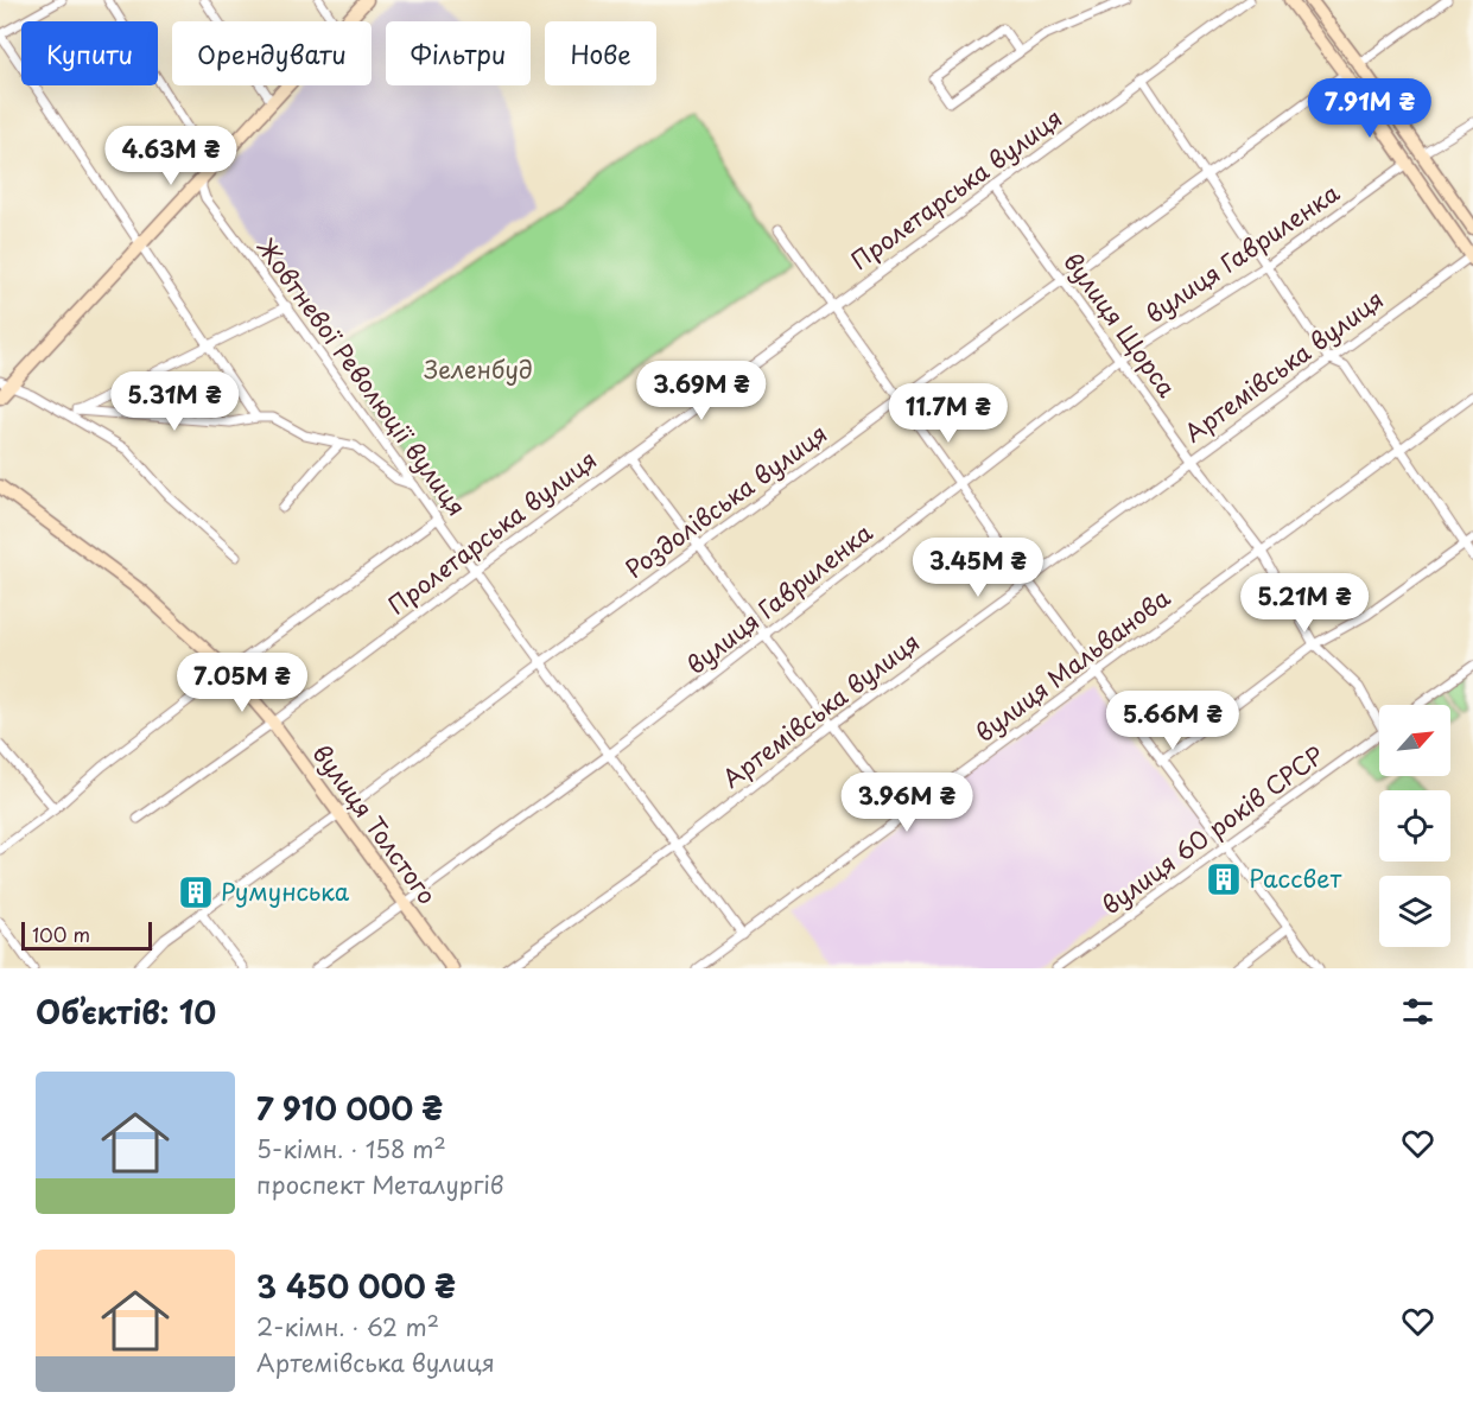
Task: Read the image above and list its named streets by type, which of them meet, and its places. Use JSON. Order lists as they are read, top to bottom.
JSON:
{
  "streets": {
    "street": [
      "Пролетарська вулиця",
      "вулиця Гавриленка",
      "вулиця Щорса",
      "Артемівська вулиця",
      "Жовтневої Революції вулиця",
      "Роздолівська вулиця",
      "вулиця Мальванова",
      "вулиця Толстого",
      "вулиця 60 років СРСР"
    ]
  },
  "crossings": [
    ["Пролетарська вулиця", "вулиця Щорса"],
    ["Пролетарська вулиця", "Жовтневої Революції вулиця"],
    ["Пролетарська вулиця", "вулиця Толстого"],
    ["вулиця Гавриленка", "вулиця Щорса"],
    ["вулиця Гавриленка", "Жовтневої Революції вулиця"],
    ["вулиця Гавриленка", "вулиця Толстого"],
    ["вулиця Щорса", "Артемівська вулиця"],
    ["вулиця Щорса", "Роздолівська вулиця"],
    ["вулиця Щорса", "вулиця Мальванова"],
    ["Артемівська вулиця", "Жовтневої Революції вулиця"],
    ["Жовтневої Революції вулиця", "Роздолівська вулиця"],
    ["Жовтневої Революції вулиця", "вулиця Мальванова"],
    ["Роздолівська вулиця", "вулиця Толстого"]
  ],
  "parks": ["Зеленбуд"],
  "places": {
    "building": ["Рассвет", "Румунська"]
  },
  "scale_bar": "100 m",
  "north": "top right",
  "page": {
    "chip": [
      "Купити",
      "Орендувати",
      "Фільтри",
      "Нове"
    ],
    "price": [
      "7.91M ₴",
      "4.63M ₴",
      "3.69M ₴",
      "5.31M ₴",
      "11.7M ₴",
      "3.45M ₴",
      "5.21M ₴",
      "7.05M ₴",
      "5.66M ₴",
      "3.96M ₴"
    ],
    "scale": "100 m",
    "heading": "Об’єктів: 10",
    "list": [
      {
        "name": "7 910 000 ₴",
        "note": "5-кімн. · 158 m² · проспект Металургів"
      },
      {
        "name": "3 450 000 ₴",
        "note": "2-кімн. · 62 m² · Артемівська вулиця"
      }
    ]
  }
}
